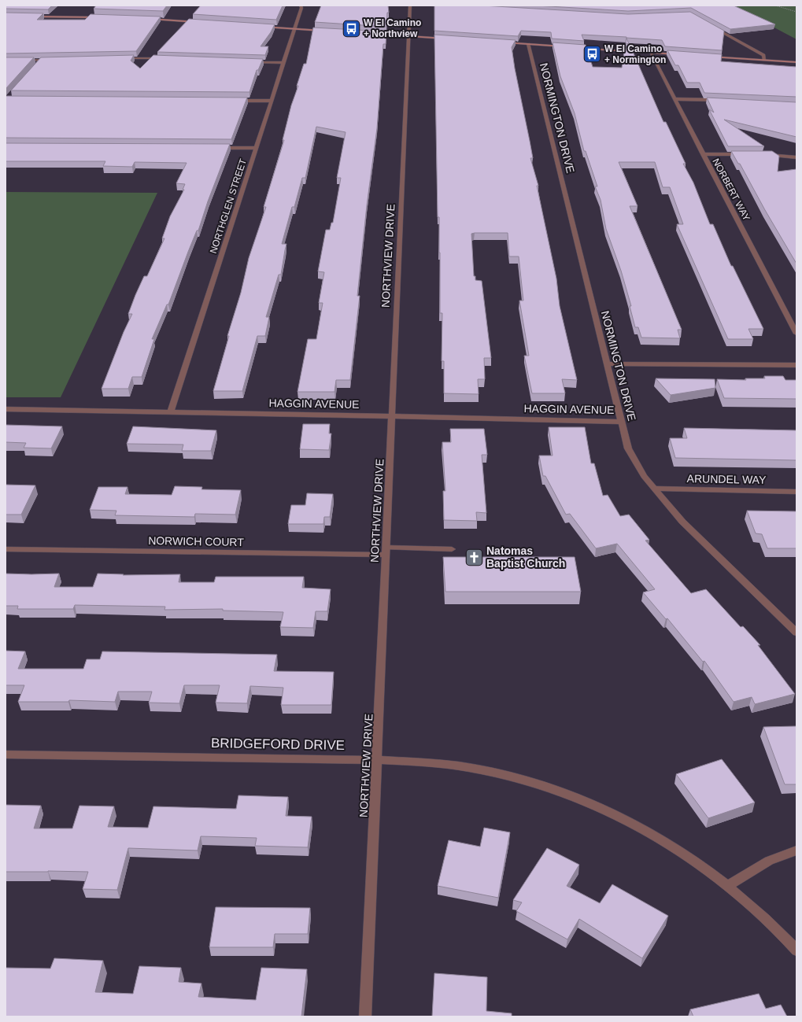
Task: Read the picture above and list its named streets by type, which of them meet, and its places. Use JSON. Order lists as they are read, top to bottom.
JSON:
{
  "streets": {
    "street": [
      "NORMINGTON DRIVE",
      "NORBERT WAY",
      "NORTHGLEN STREET",
      "NORTHVIEW DRIVE",
      "HAGGIN AVENUE",
      "ARUNDEL WAY",
      "NORWICH COURT",
      "BRIDGEFORD DRIVE"
    ]
  },
  "crossings": [
    ["NORMINGTON DRIVE", "HAGGIN AVENUE"],
    ["NORMINGTON DRIVE", "ARUNDEL WAY"],
    ["NORTHGLEN STREET", "HAGGIN AVENUE"],
    ["NORTHVIEW DRIVE", "HAGGIN AVENUE"],
    ["NORTHVIEW DRIVE", "NORWICH COURT"],
    ["NORTHVIEW DRIVE", "BRIDGEFORD DRIVE"]
  ],
  "places": {
    "bus stop": ["W El Camino + Northview", "W El Camino + Normington"],
    "church": ["Natomas Baptist Church"]
  }
}
